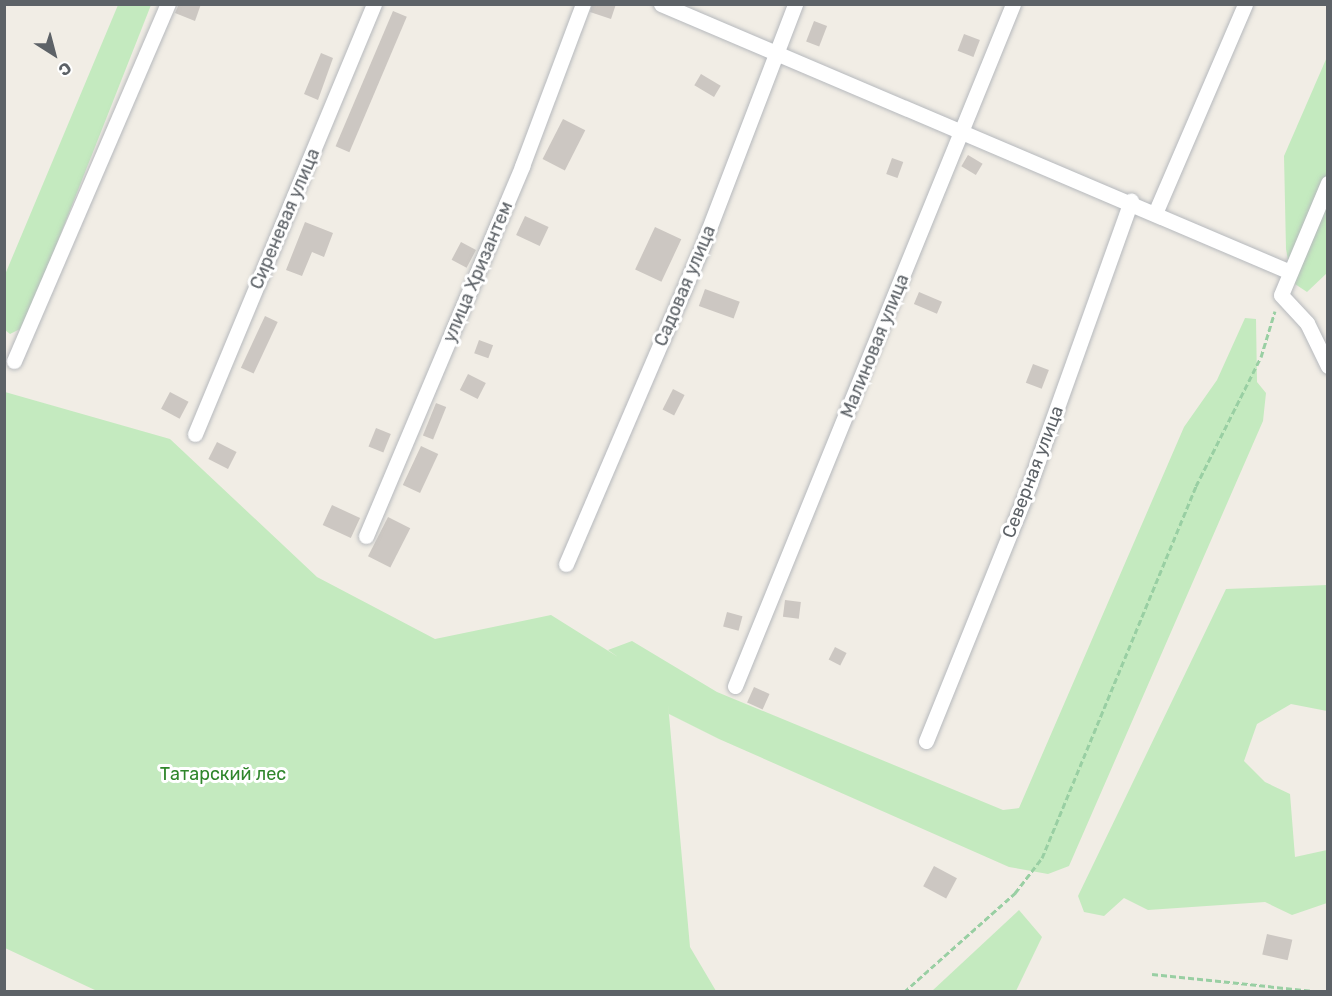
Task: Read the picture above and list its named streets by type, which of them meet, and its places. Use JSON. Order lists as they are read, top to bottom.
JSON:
{
  "streets": {
    "street": [
      "Сиреневая улица",
      "улица Хризантем",
      "Садовая улица",
      "Малиновая улица",
      "Северная улица"
    ]
  },
  "parks": ["Татарский лес"],
  "north": "bottom right"
}
